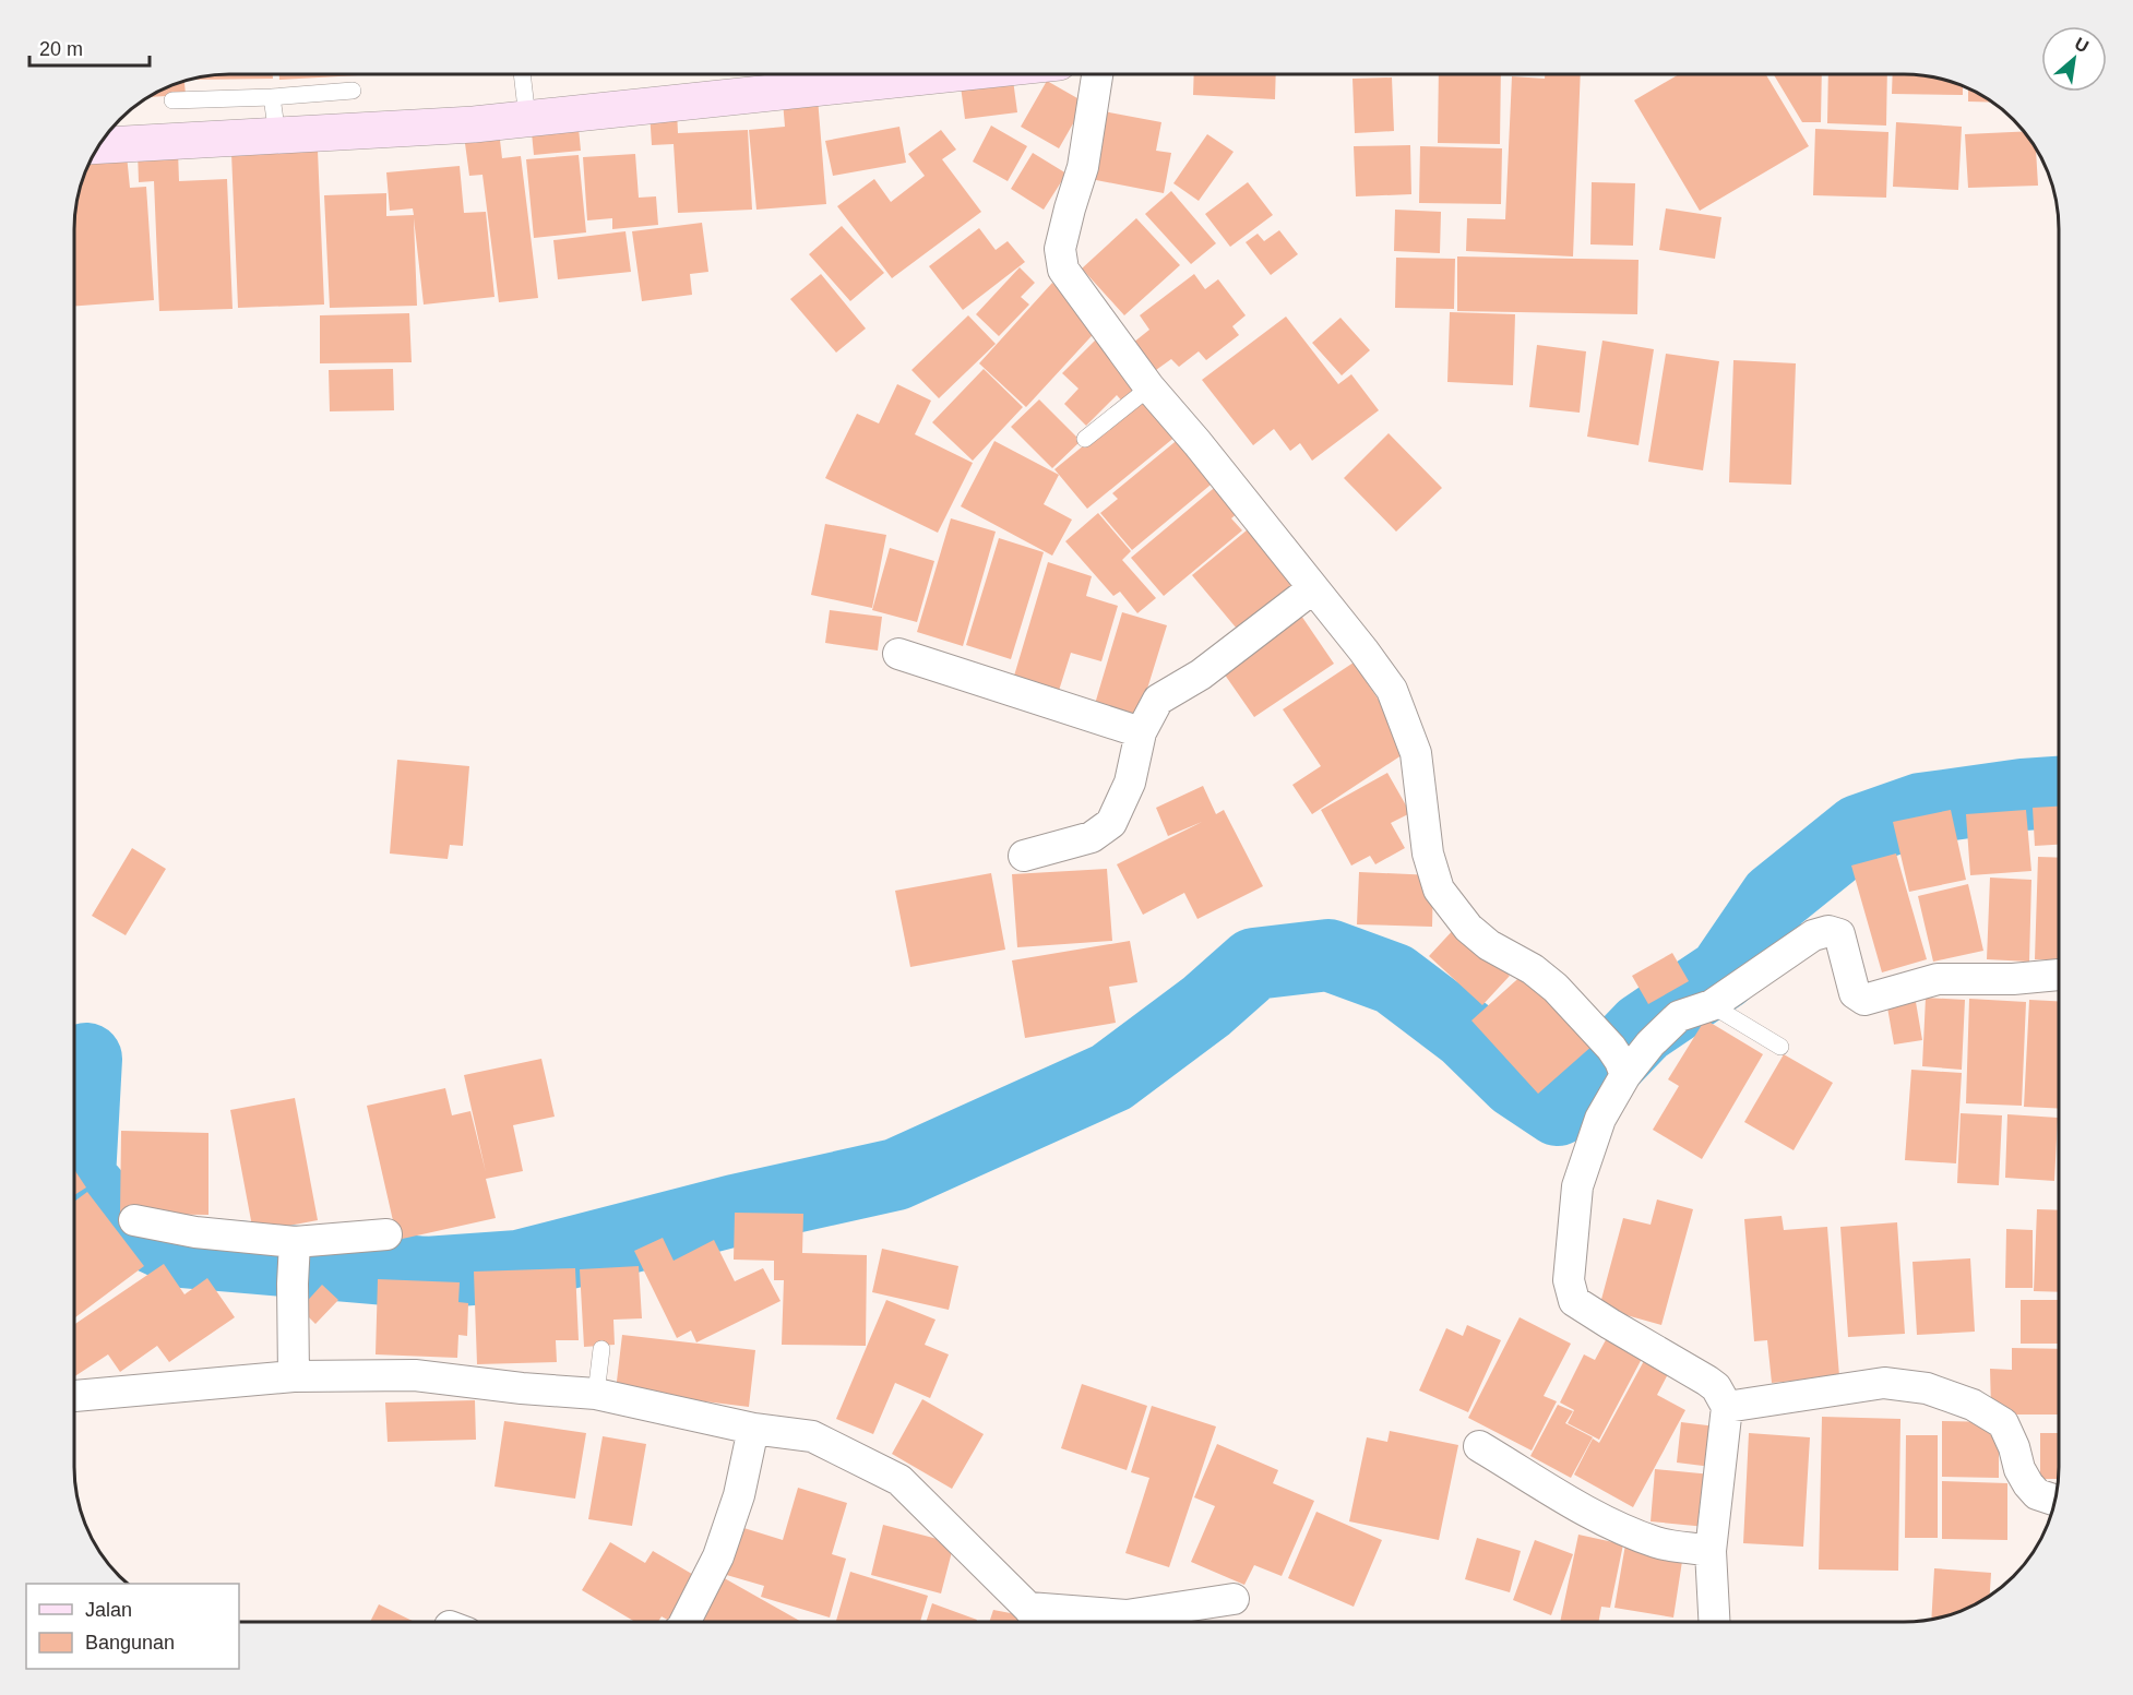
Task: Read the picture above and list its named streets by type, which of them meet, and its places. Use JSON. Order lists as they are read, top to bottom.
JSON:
{
  "legend": ["Jalan", "Bangunan"],
  "scale_bar": "20 m",
  "north": "top right"
}
